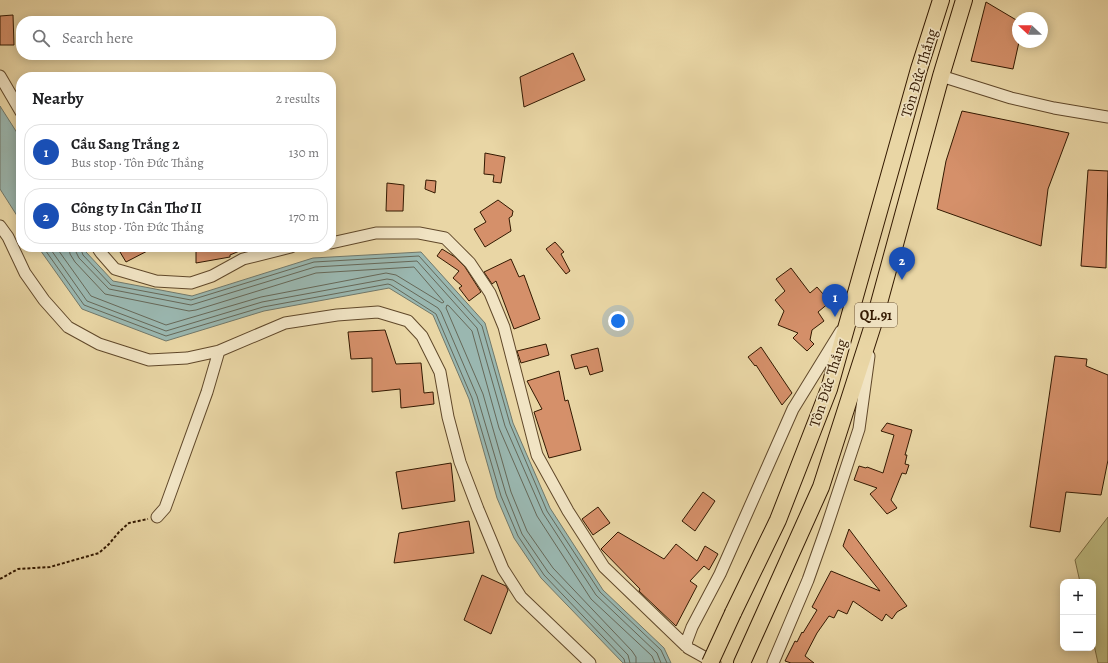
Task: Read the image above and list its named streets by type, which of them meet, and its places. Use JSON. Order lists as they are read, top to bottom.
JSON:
{
  "streets": {
    "highway": ["Tôn Đức Thắng", "QL.91"]
  },
  "north": "left",
  "page": {
    "search": "Search here",
    "heading": ["Nearby", "2 results"],
    "list": [
      {
        "mark": "1",
        "name": "Cầu Sang Trắng 2",
        "note": "Bus stop · Tôn Đức Thắng",
        "value": "130 m"
      },
      {
        "mark": "2",
        "name": "Công ty In Cần Thơ II",
        "note": "Bus stop · Tôn Đức Thắng",
        "value": "170 m"
      }
    ],
    "pins": ["2", "1"],
    "map_buttons": ["+", "−"]
  }
}
